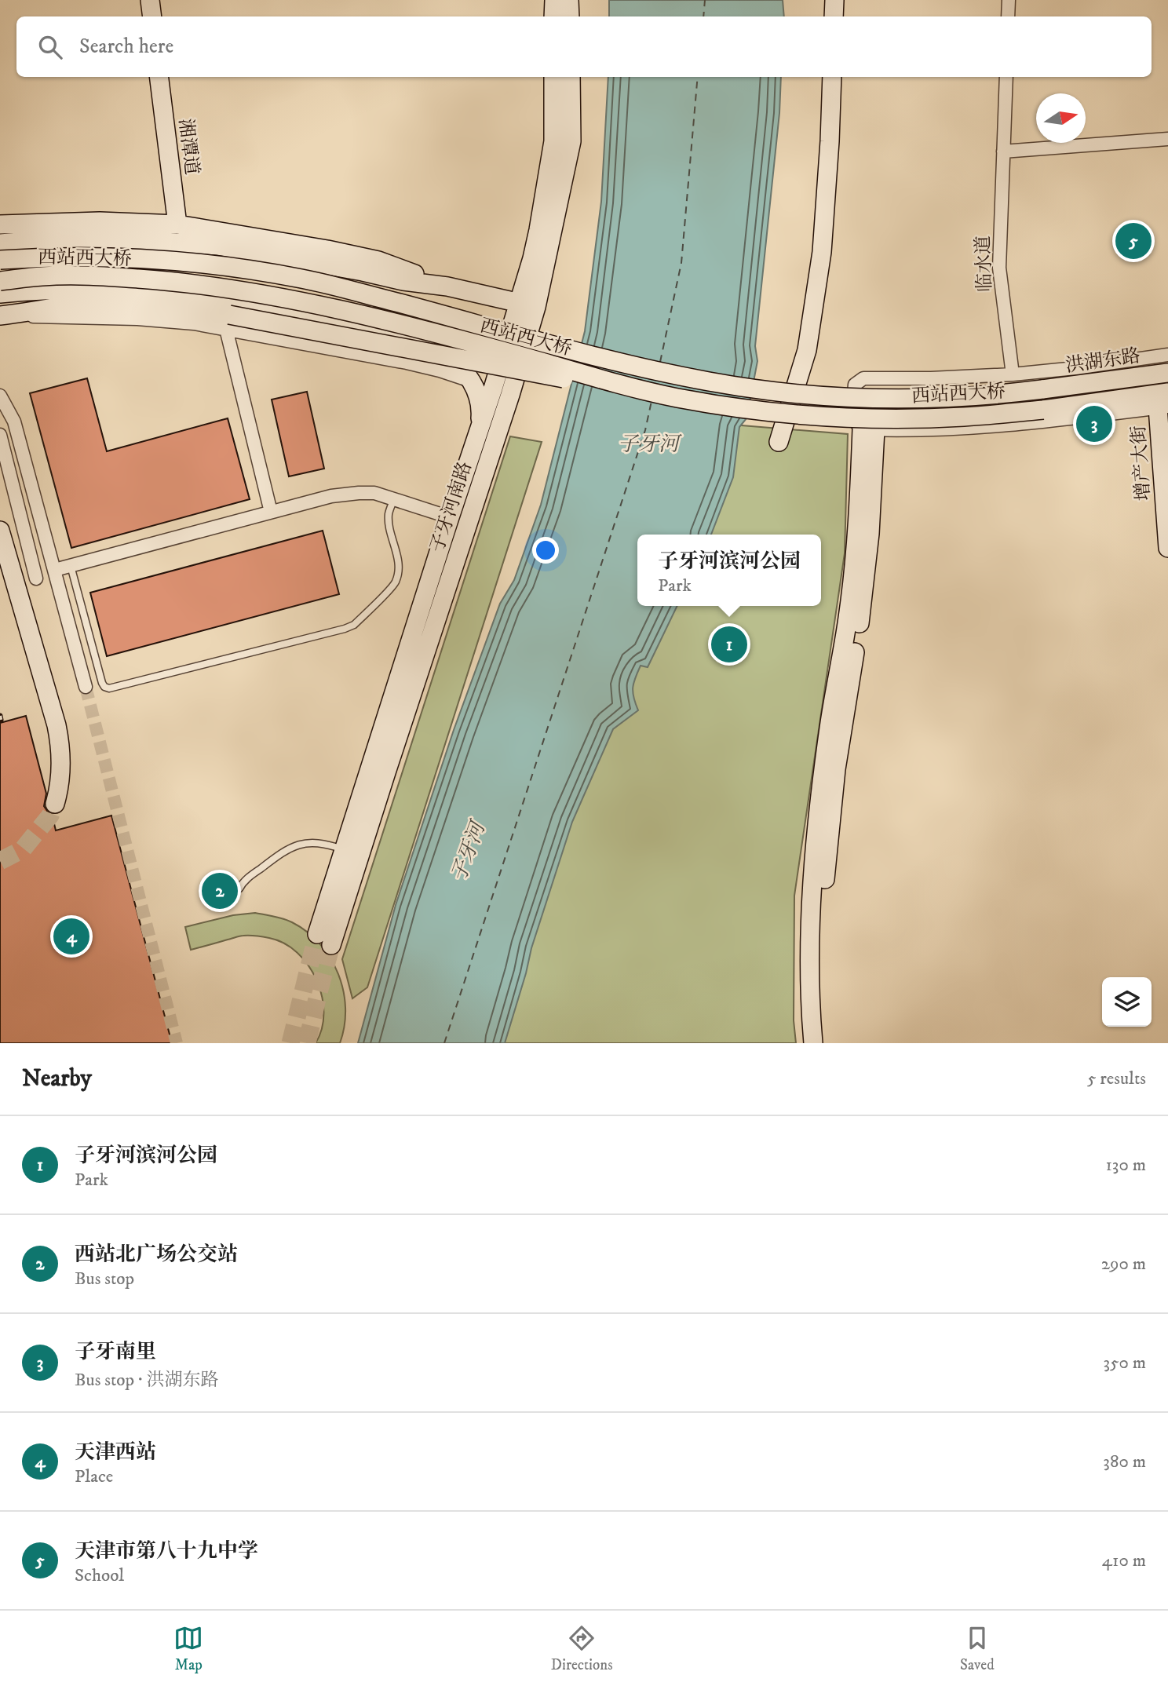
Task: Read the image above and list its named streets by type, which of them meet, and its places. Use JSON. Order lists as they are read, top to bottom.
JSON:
{
  "streets": {
    "main road": [
      "湘潭道",
      "西站西大桥",
      "洪湖东路",
      "增产大街",
      "子牙河南路"
    ],
    "street": ["临水道"]
  },
  "crossings": [
    ["西站西大桥", "洪湖东路"]
  ],
  "water": ["子牙河"],
  "north": "right",
  "page": {
    "search": "Search here",
    "pins": [
      "5",
      "3",
      "1",
      "2",
      "4"
    ],
    "popup": ["子牙河滨河公园", "Park"],
    "heading": ["Nearby", "5 results"],
    "list": [
      {
        "mark": "1",
        "name": "子牙河滨河公园",
        "note": "Park",
        "value": "130 m"
      },
      {
        "mark": "2",
        "name": "西站北广场公交站",
        "note": "Bus stop",
        "value": "290 m"
      },
      {
        "mark": "3",
        "name": "子牙南里",
        "note": "Bus stop · 洪湖东路",
        "value": "350 m"
      },
      {
        "mark": "4",
        "name": "天津西站",
        "note": "Place",
        "value": "380 m"
      },
      {
        "mark": "5",
        "name": "天津市第八十九中学",
        "note": "School",
        "value": "410 m"
      }
    ],
    "nav": ["Map", "Directions", "Saved"]
  }
}
